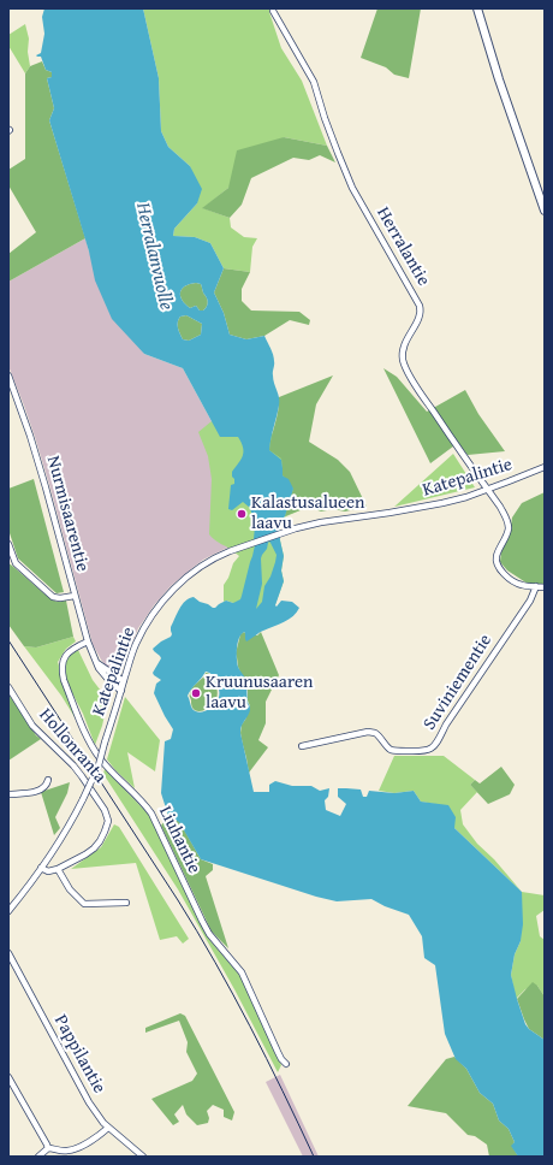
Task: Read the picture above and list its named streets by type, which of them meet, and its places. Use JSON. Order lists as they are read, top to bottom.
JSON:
{
  "streets": {
    "street": [
      "Herralantie",
      "Katepalintie",
      "Nurmisaarentie",
      "Suviniementie",
      "Hollonranta",
      "Liuhantie",
      "Pappilantie"
    ]
  },
  "crossings": [
    ["Herralantie", "Katepalintie"],
    ["Herralantie", "Suviniementie"],
    ["Katepalintie", "Nurmisaarentie"],
    ["Nurmisaarentie", "Liuhantie"]
  ],
  "water": ["Herralanvuolle"],
  "places": ["Kalastusalueen laavu", "Kruunusaaren laavu"]
}
